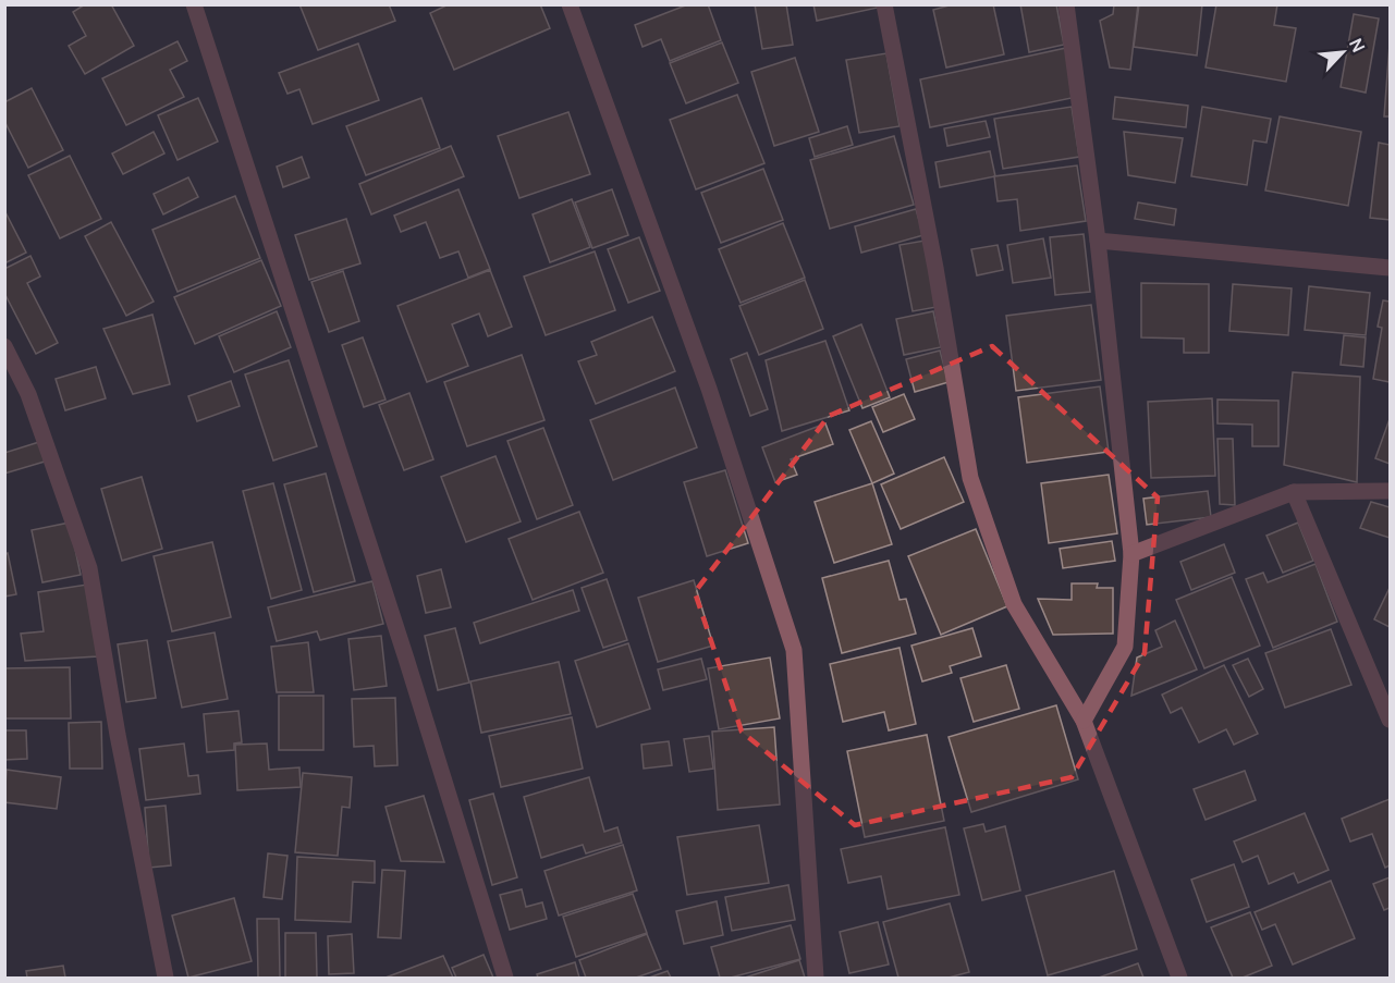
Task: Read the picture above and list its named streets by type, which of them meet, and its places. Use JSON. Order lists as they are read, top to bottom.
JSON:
{
  "north": "top right"
}
